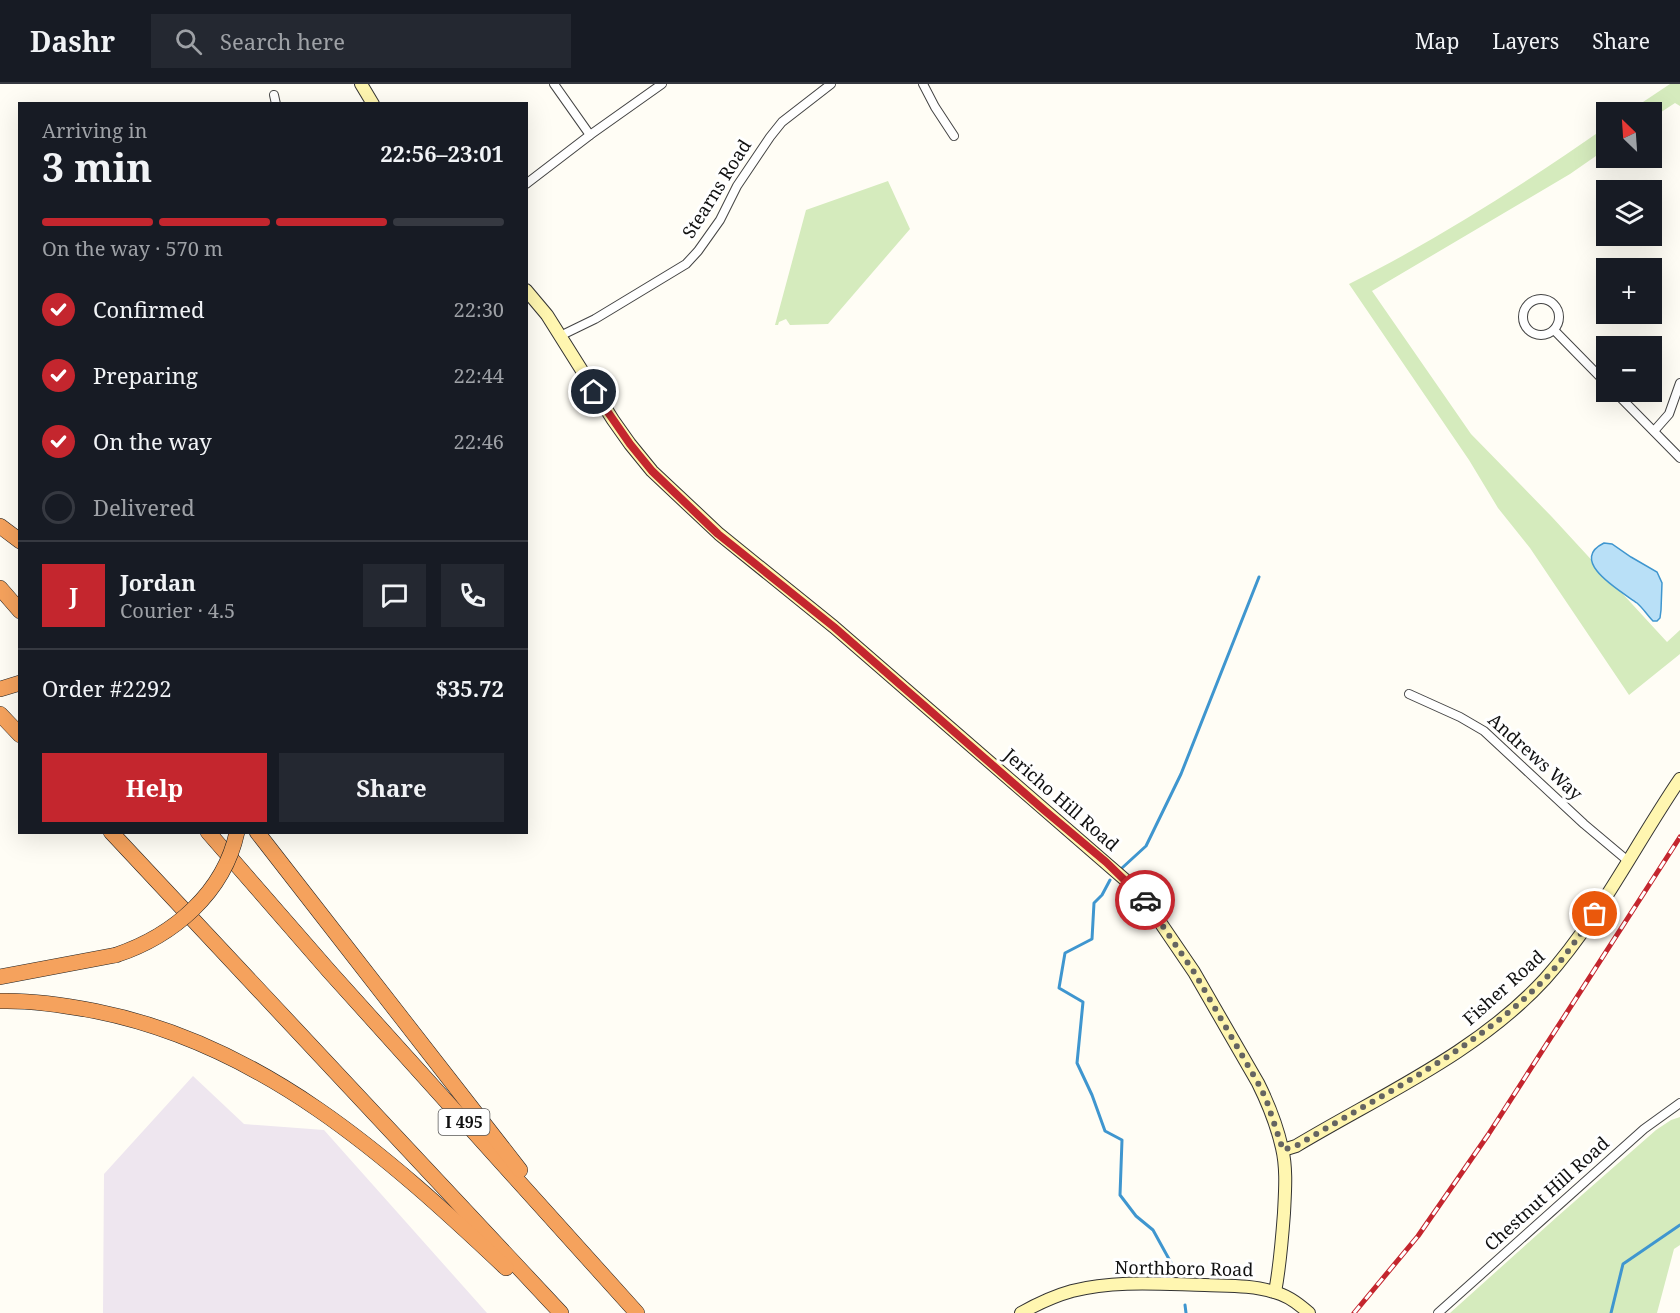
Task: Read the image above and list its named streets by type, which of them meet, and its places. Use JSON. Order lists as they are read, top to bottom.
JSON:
{
  "streets": {
    "highway": ["I 495"],
    "street": [
      "Stearns Road",
      "Andrews Way",
      "Jericho Hill Road",
      "Fisher Road",
      "Chestnut Hill Road",
      "Northboro Road"
    ]
  },
  "crossings": [
    ["Stearns Road", "Jericho Hill Road"],
    ["Andrews Way", "Fisher Road"],
    ["Jericho Hill Road", "Fisher Road"],
    ["Jericho Hill Road", "Northboro Road"]
  ],
  "north": "top left",
  "page": {
    "header": "Dashr",
    "search": "Search here",
    "nav": ["Map", "Layers", "Share"],
    "map_buttons": ["+", "−"],
    "heading": ["3 min", "Arriving in", "22:56–23:01"],
    "panel": [
      "Jordan",
      "Courier · 4.5",
      "Order #2292",
      "$35.72"
    ],
    "bar": "On the way · 570 m",
    "list": [
      ["Confirmed", "22:30"],
      ["Preparing", "22:44"],
      ["On the way", "22:46"],
      "Delivered"
    ],
    "round": "J",
    "buttons": ["Help", "Share"]
  }
}
